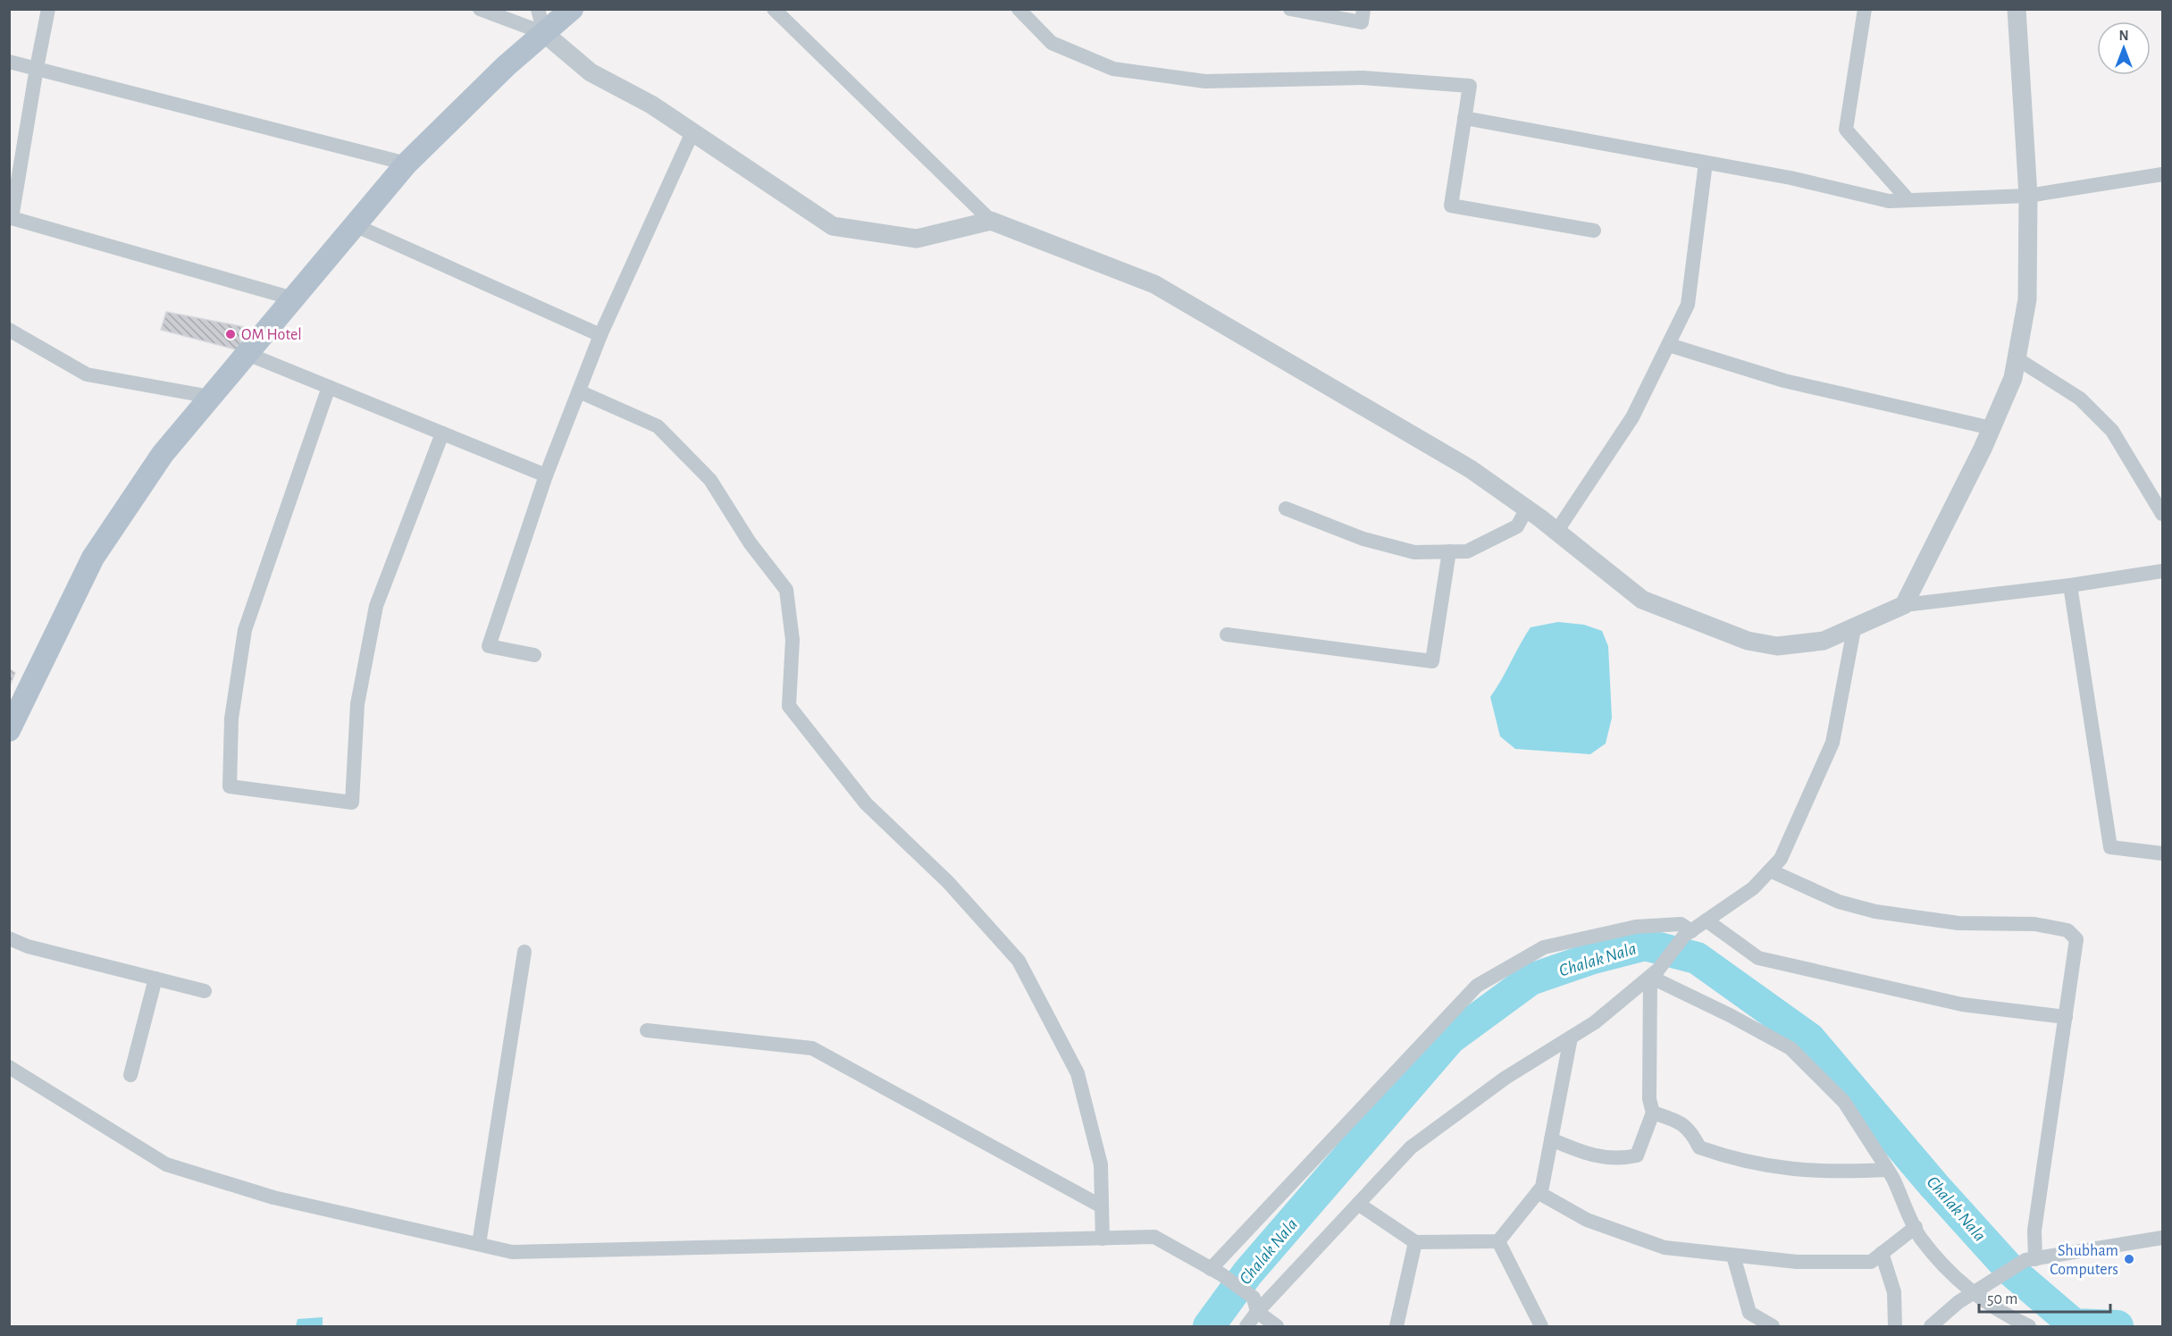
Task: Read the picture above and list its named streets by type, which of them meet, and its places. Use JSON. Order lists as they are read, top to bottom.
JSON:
{
  "water": ["Chalak Nala"],
  "places": ["OM Hotel", "Shubham Computers"],
  "scale_bar": "50 m",
  "north": "top"
}
